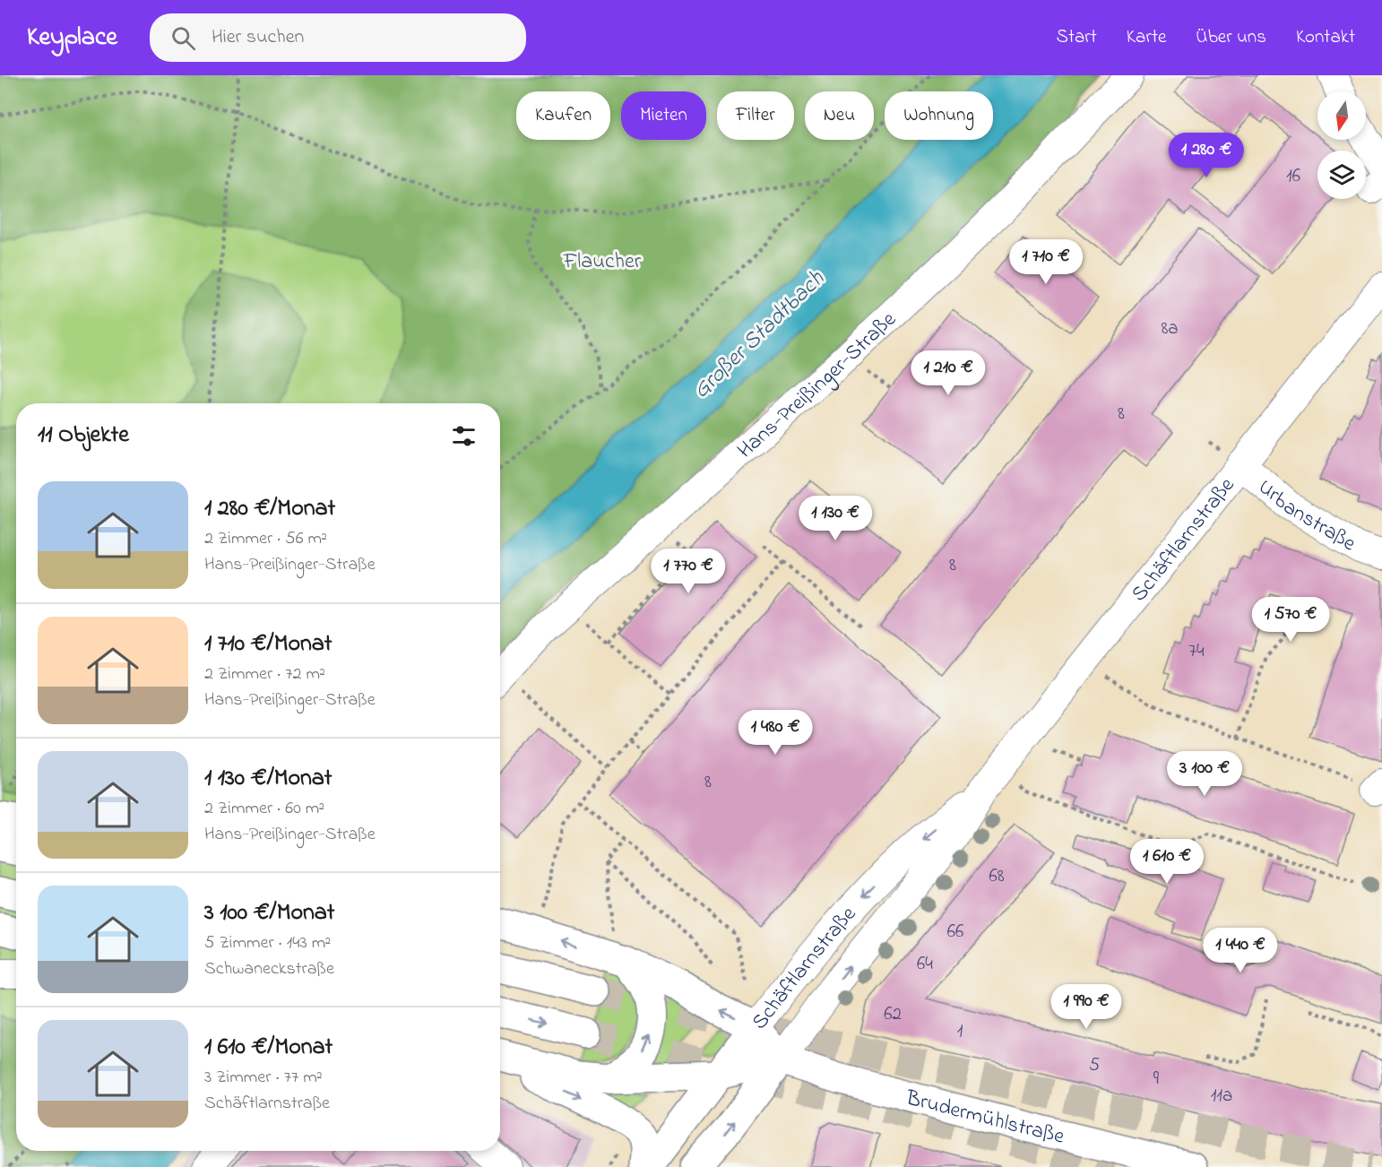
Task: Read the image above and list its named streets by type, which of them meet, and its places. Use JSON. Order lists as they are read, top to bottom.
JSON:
{
  "streets": {
    "main road": ["Schäftlarnstraße", "Brudermühlstraße"],
    "street": ["Hans-Preißinger-Straße", "Urbanstraße"]
  },
  "crossings": [
    ["Urbanstraße", "Schäftlarnstraße"],
    ["Schäftlarnstraße", "Brudermühlstraße"]
  ],
  "water": ["Großer Stadtbach"],
  "parks": ["Flaucher"],
  "house_numbers": [
    "16",
    "8a",
    "8",
    "8",
    "74",
    "8",
    "68",
    "66",
    "64",
    "62",
    "1",
    "5",
    "9",
    "11a"
  ],
  "north": "bottom",
  "page": {
    "header": "Keyplace",
    "search": "Hier suchen",
    "nav": [
      "Start",
      "Karte",
      "Über uns",
      "Kontakt"
    ],
    "chip": [
      "Kaufen",
      "Mieten",
      "Filter",
      "Neu",
      "Wohnung"
    ],
    "price": [
      "1 280 €",
      "1 710 €",
      "1 210 €",
      "1 130 €",
      "1 770 €",
      "1 570 €",
      "1 480 €",
      "3 100 €",
      "1 610 €",
      "1 440 €",
      "1 990 €"
    ],
    "heading": "11 Objekte",
    "list": [
      {
        "name": "1 280 €/Monat",
        "note": "2 Zimmer · 56 m² · Hans-Preißinger-Straße"
      },
      {
        "name": "1 710 €/Monat",
        "note": "2 Zimmer · 72 m² · Hans-Preißinger-Straße"
      },
      {
        "name": "1 130 €/Monat",
        "note": "2 Zimmer · 60 m² · Hans-Preißinger-Straße"
      },
      {
        "name": "3 100 €/Monat",
        "note": "5 Zimmer · 143 m² · Schwaneckstraße"
      },
      {
        "name": "1 610 €/Monat",
        "note": "3 Zimmer · 77 m² · Schäftlarnstraße"
      }
    ]
  }
}
